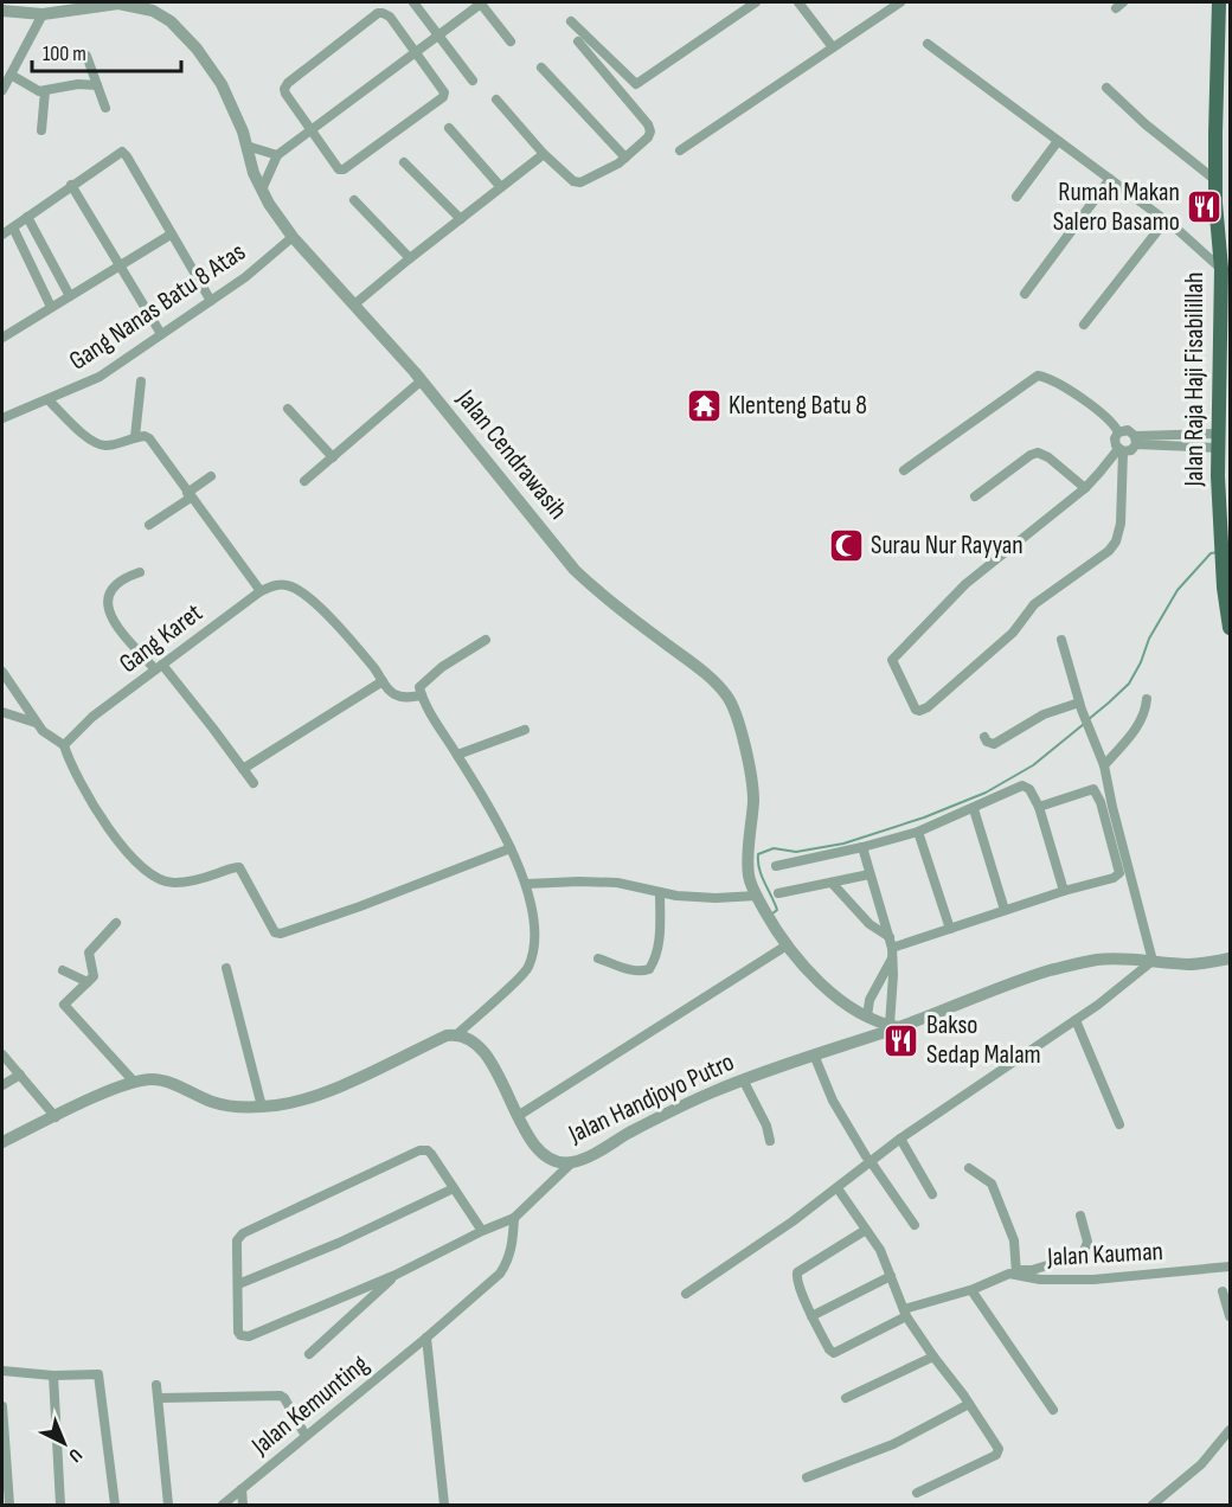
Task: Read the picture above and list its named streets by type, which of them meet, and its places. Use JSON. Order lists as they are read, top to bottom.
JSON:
{
  "streets": {
    "main road": ["Jalan Raja Haji Fisabilillah"],
    "street": [
      "Gang Nanas Batu 8 Atas",
      "Jalan Cendrawasih",
      "Gang Karet",
      "Jalan Handjoyo Putro",
      "Jalan Kauman",
      "Jalan Kemunting"
    ]
  },
  "crossings": [
    ["Gang Nanas Batu 8 Atas", "Jalan Cendrawasih"],
    ["Jalan Cendrawasih", "Jalan Handjoyo Putro"]
  ],
  "places": {
    "restaurant": ["Rumah Makan Salero Basamo", "Bakso Sedap Malam"],
    "temple": ["Klenteng Batu 8"],
    "mosque": ["Surau Nur Rayyan"]
  },
  "scale_bar": "100 m",
  "north": "bottom right"
}
